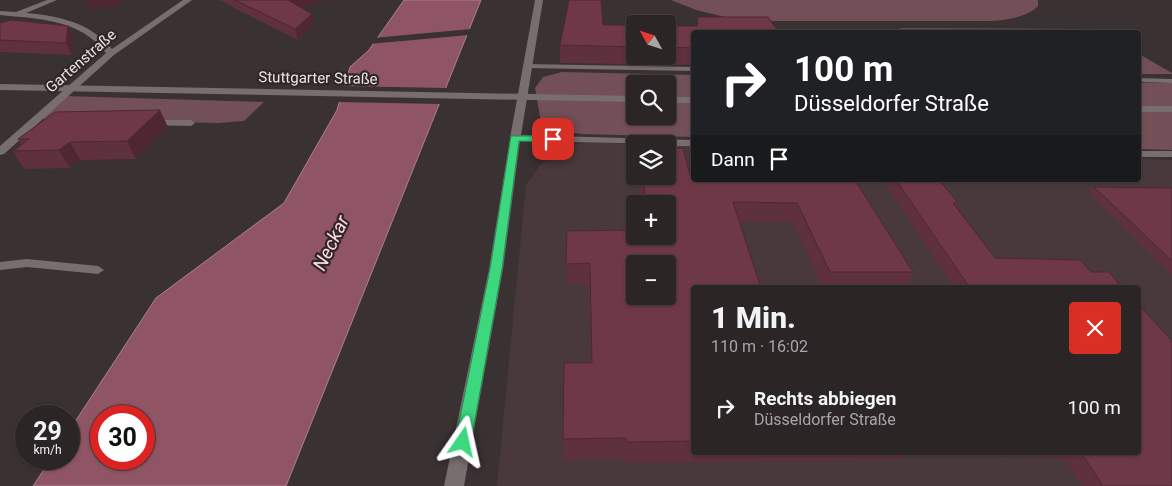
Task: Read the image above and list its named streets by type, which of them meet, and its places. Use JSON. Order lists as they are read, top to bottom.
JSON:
{
  "streets": {
    "street": ["Gartenstraße", "Stuttgarter Straße"]
  },
  "water": ["Neckar"],
  "north": "top left",
  "page": {
    "map_buttons": ["+", "−"],
    "turn": ["100 m", "Düsseldorfer Straße"],
    "then": "Dann",
    "heading": ["1 Min.", "110 m · 16:02"],
    "list": [
      {
        "name": "Rechts abbiegen",
        "note": "Düsseldorfer Straße",
        "value": "100 m"
      }
    ],
    "speed": "29 km/h",
    "limit": "30"
  }
}
